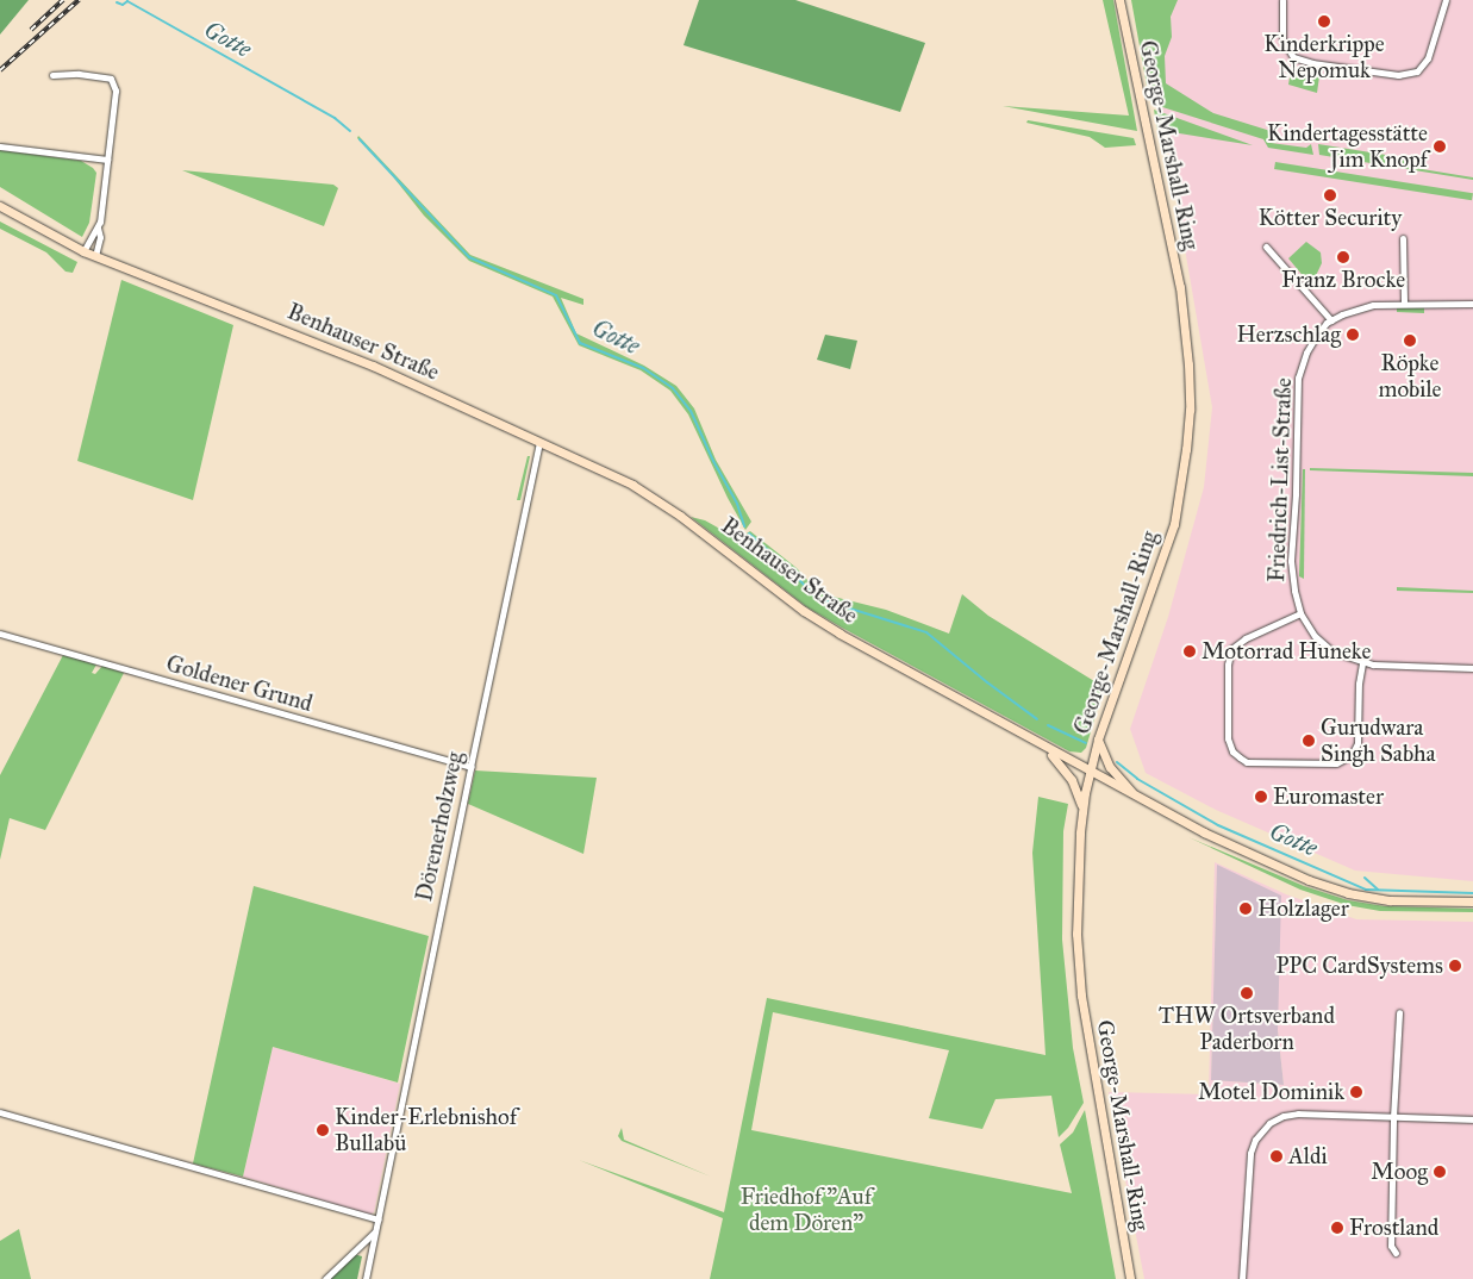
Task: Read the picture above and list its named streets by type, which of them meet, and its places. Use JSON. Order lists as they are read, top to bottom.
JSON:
{
  "streets": {
    "main road": ["George-Marshall-Ring", "Benhauser Straße"],
    "street": ["Friedrich-List-Straße", "Goldener Grund", "Dörenerholzweg"]
  },
  "crossings": [
    ["George-Marshall-Ring", "Benhauser Straße"],
    ["Benhauser Straße", "Dörenerholzweg"],
    ["Goldener Grund", "Dörenerholzweg"]
  ],
  "water": ["Gotte"],
  "parks": ["Friedhof \"Auf dem Dören\""],
  "places": [
    "Kinderkrippe Nepomuk",
    "Kindertagesstätte Jim Knopf",
    "Kötter Security",
    "Franz Brocke",
    "Herzschlag",
    "Röpke mobile",
    "Motorrad Huneke",
    "Gurudwara Singh Sabha",
    "Euromaster",
    "Holzlager",
    "PPC CardSystems",
    "THW Ortsverband Paderborn",
    "Motel Dominik",
    "Kinder-Erlebnishof Bullabü",
    "Aldi",
    "Moog",
    "Frostland"
  ]
}
